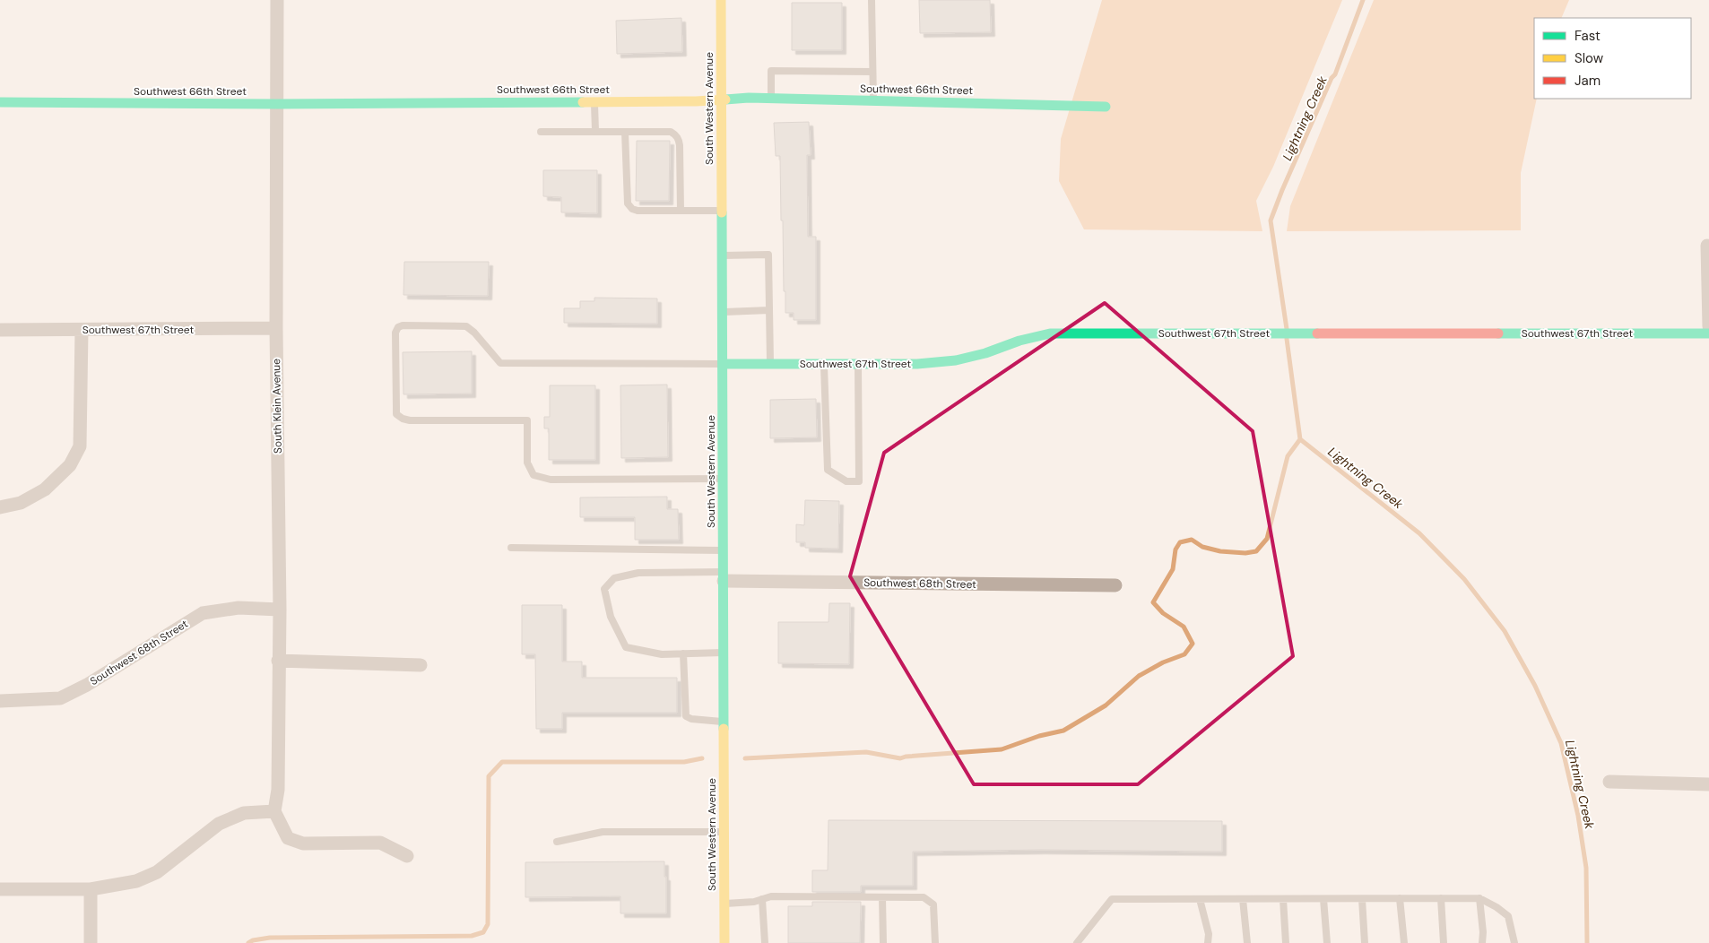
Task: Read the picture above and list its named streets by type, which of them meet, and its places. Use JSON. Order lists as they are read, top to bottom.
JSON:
{
  "streets": {
    "street": [
      "Southwest 66th Street",
      "South Western Avenue",
      "Southwest 67th Street",
      "South Klein Avenue",
      "Southwest 68th Street"
    ]
  },
  "crossings": [
    ["Southwest 66th Street", "South Western Avenue"],
    ["Southwest 66th Street", "South Klein Avenue"],
    ["South Western Avenue", "Southwest 67th Street"],
    ["South Western Avenue", "Southwest 68th Street"],
    ["Southwest 67th Street", "South Klein Avenue"],
    ["South Klein Avenue", "Southwest 68th Street"]
  ],
  "water": ["Lightning Creek"],
  "legend": ["Fast", "Slow", "Jam"]
}
